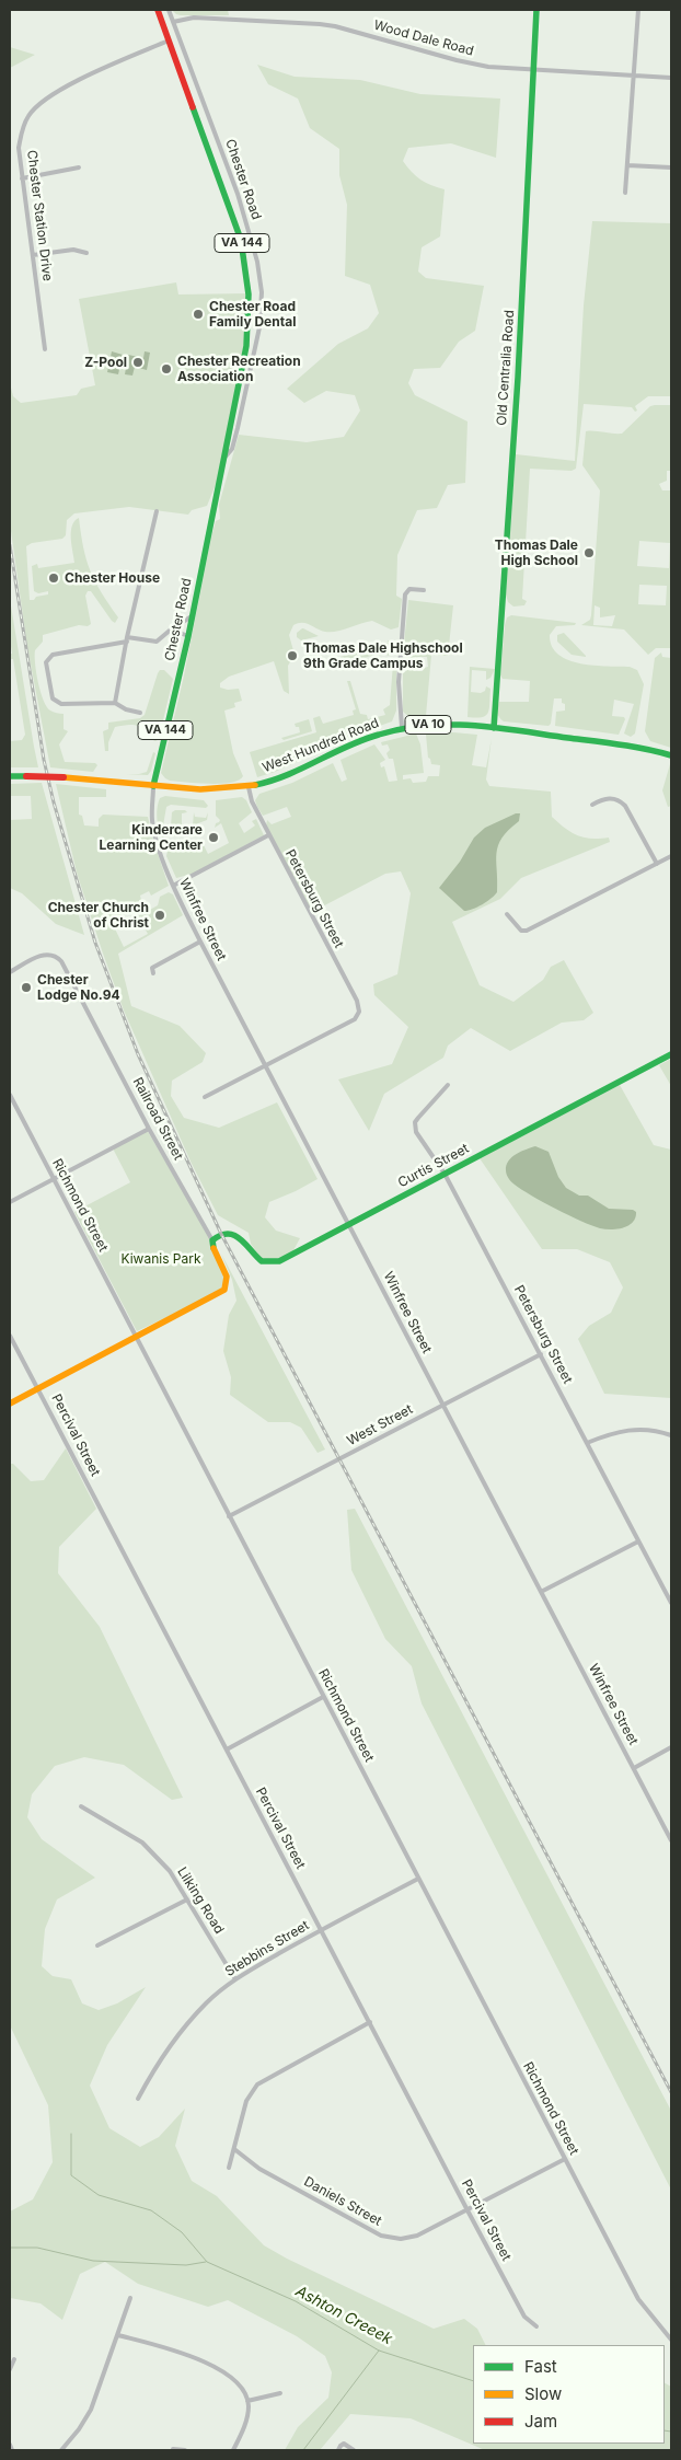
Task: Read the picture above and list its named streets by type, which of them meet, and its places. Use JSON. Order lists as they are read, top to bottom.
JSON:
{
  "streets": {
    "street": [
      "Wood Dale Road",
      "Chester Road",
      "Chester Station Drive",
      "VA 144",
      "Old Centralia Road",
      "VA 10",
      "West Hundred Road",
      "Petersburg Street",
      "Winfree Street",
      "Railroad Street",
      "Curtis Street",
      "Richmond Street",
      "West Street",
      "Percival Street",
      "Lilking Road",
      "Stebbins Street",
      "Daniels Street"
    ]
  },
  "crossings": [
    ["Wood Dale Road", "Chester Road"],
    ["Wood Dale Road", "Old Centralia Road"],
    ["Chester Road", "Chester Station Drive"],
    ["Chester Road", "West Hundred Road"],
    ["Chester Road", "Winfree Street"],
    ["Old Centralia Road", "West Hundred Road"],
    ["West Hundred Road", "Petersburg Street"],
    ["West Hundred Road", "Winfree Street"],
    ["Petersburg Street", "Winfree Street"],
    ["Petersburg Street", "Curtis Street"],
    ["Petersburg Street", "West Street"],
    ["Winfree Street", "Curtis Street"],
    ["Winfree Street", "West Street"],
    ["Railroad Street", "Curtis Street"],
    ["Railroad Street", "Richmond Street"],
    ["Richmond Street", "West Street"],
    ["Richmond Street", "Stebbins Street"],
    ["Richmond Street", "Daniels Street"],
    ["Percival Street", "Stebbins Street"],
    ["Percival Street", "Daniels Street"],
    ["Lilking Road", "Stebbins Street"]
  ],
  "water": ["Ashton Creeek"],
  "parks": ["Kiwanis Park"],
  "places": [
    "Chester Road Family Dental",
    "Z-Pool",
    "Chester Recreation Association",
    "Thomas Dale High School",
    "Chester House",
    "Thomas Dale Highschool 9th Grade Campus",
    "Kindercare Learning Center",
    "Chester Church of Christ",
    "Chester Lodge No.94"
  ],
  "legend": ["Fast", "Slow", "Jam"]
}
